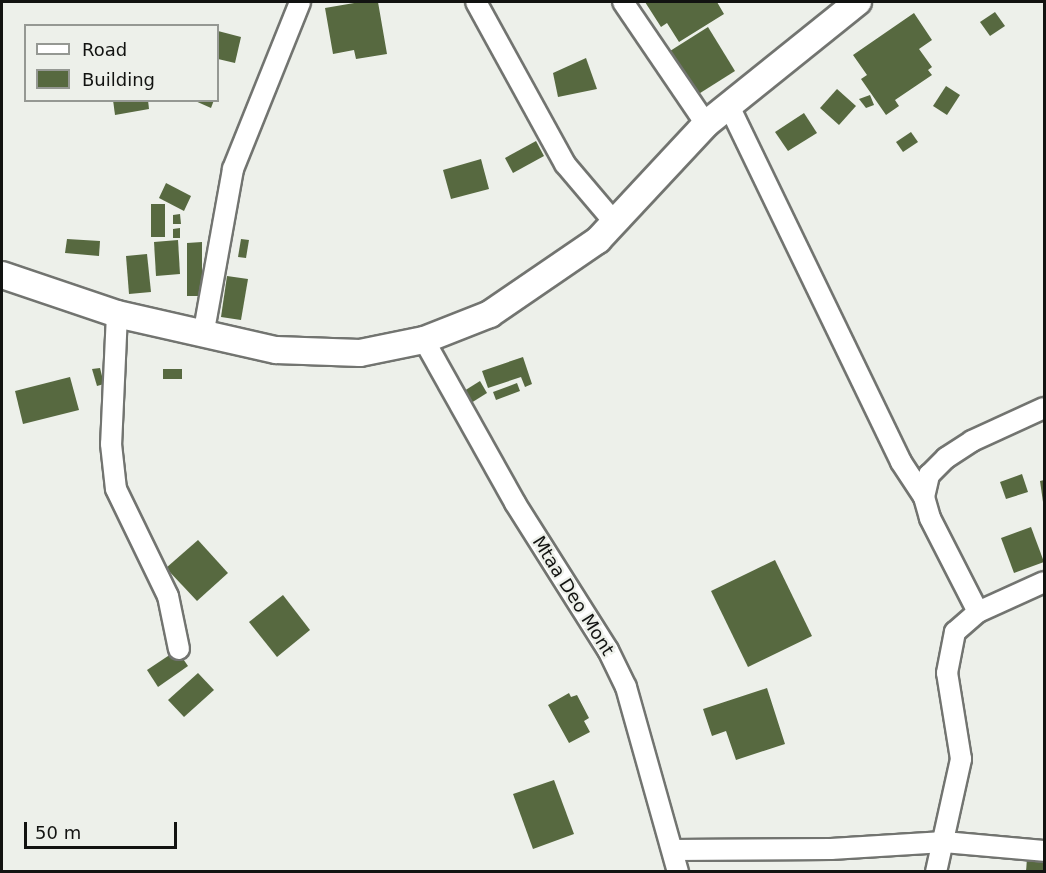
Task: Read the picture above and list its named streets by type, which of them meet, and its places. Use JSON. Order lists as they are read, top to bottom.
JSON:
{
  "streets": {
    "street": ["Mtaa Deo Mont"]
  },
  "legend": ["Road", "Building"],
  "scale_bar": "50 m"
}
